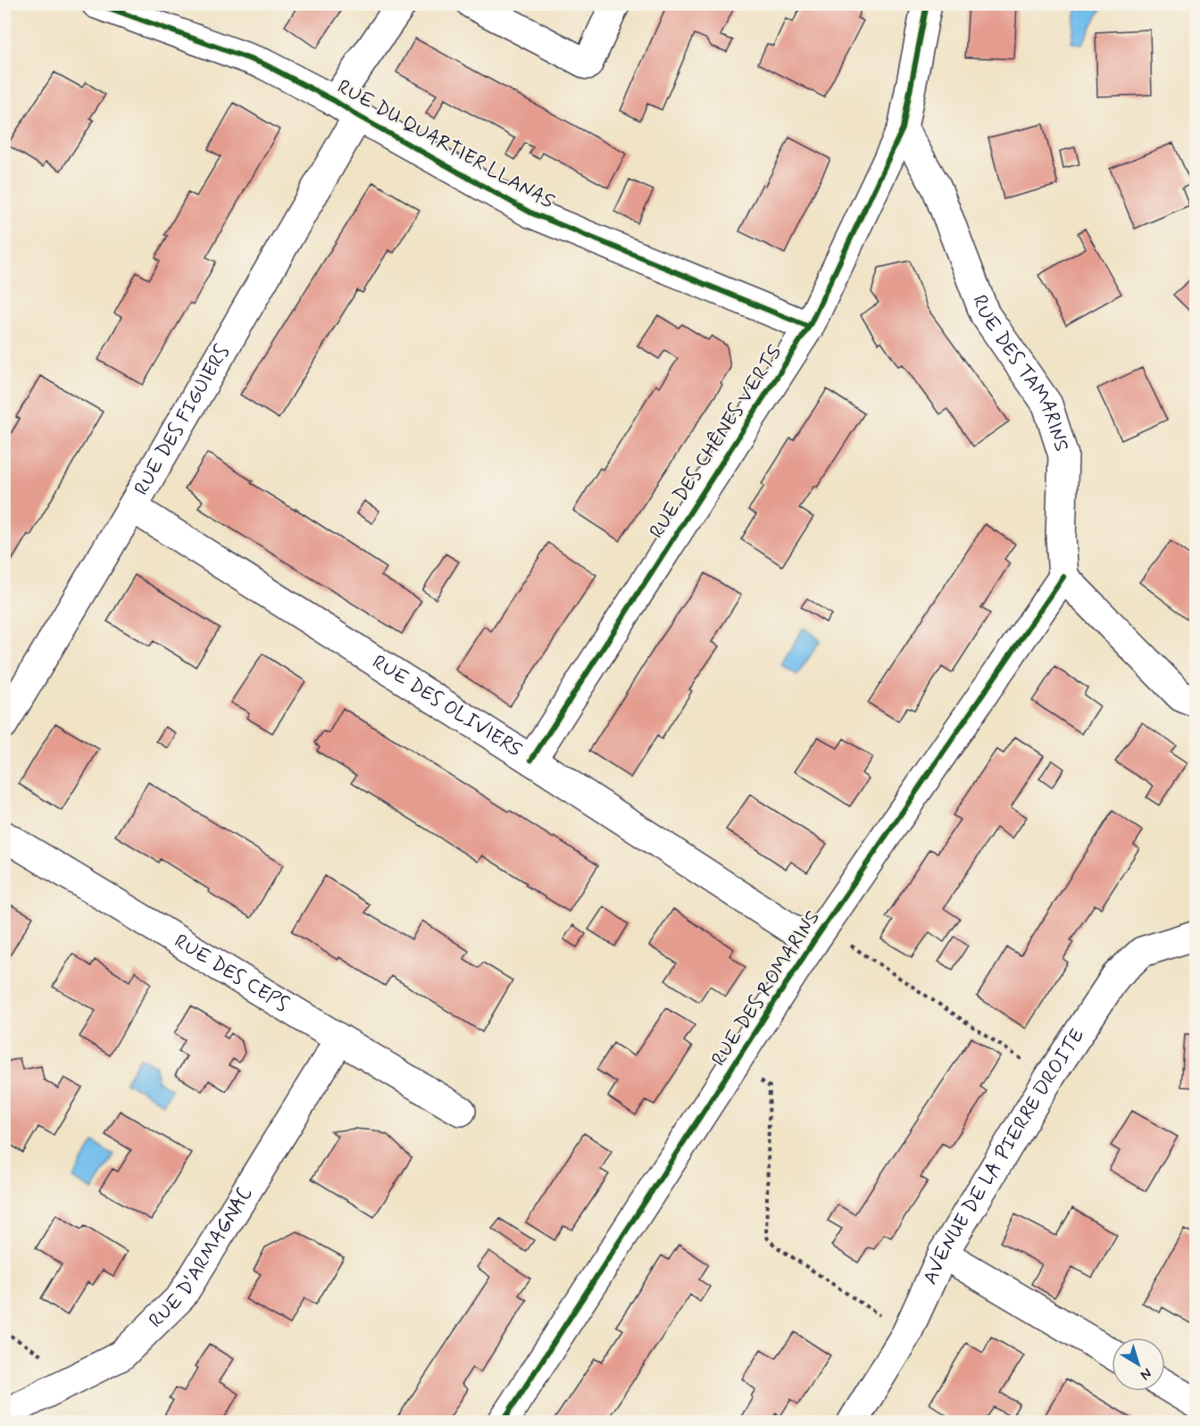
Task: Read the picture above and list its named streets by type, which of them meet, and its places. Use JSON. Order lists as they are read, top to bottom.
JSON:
{
  "streets": {
    "street": [
      "RUE DU QUARTIER LLANAS",
      "RUE DES TAMARINS",
      "RUE DES FIGUIERS",
      "RUE DES CHÊNES VERTS",
      "RUE DES OLIVIERS",
      "RUE DES CEPS",
      "RUE DES ROMARINS",
      "AVENUE DE LA PIERRE DROITE",
      "RUE D'ARMAGNAC"
    ]
  },
  "crossings": [
    ["RUE DU QUARTIER LLANAS", "RUE DES FIGUIERS"],
    ["RUE DU QUARTIER LLANAS", "RUE DES CHÊNES VERTS"],
    ["RUE DES TAMARINS", "RUE DES CHÊNES VERTS"],
    ["RUE DES TAMARINS", "RUE DES ROMARINS"],
    ["RUE DES FIGUIERS", "RUE DES OLIVIERS"],
    ["RUE DES CHÊNES VERTS", "RUE DES OLIVIERS"],
    ["RUE DES OLIVIERS", "RUE DES ROMARINS"],
    ["RUE DES CEPS", "RUE D'ARMAGNAC"]
  ],
  "north": "bottom right"
}
